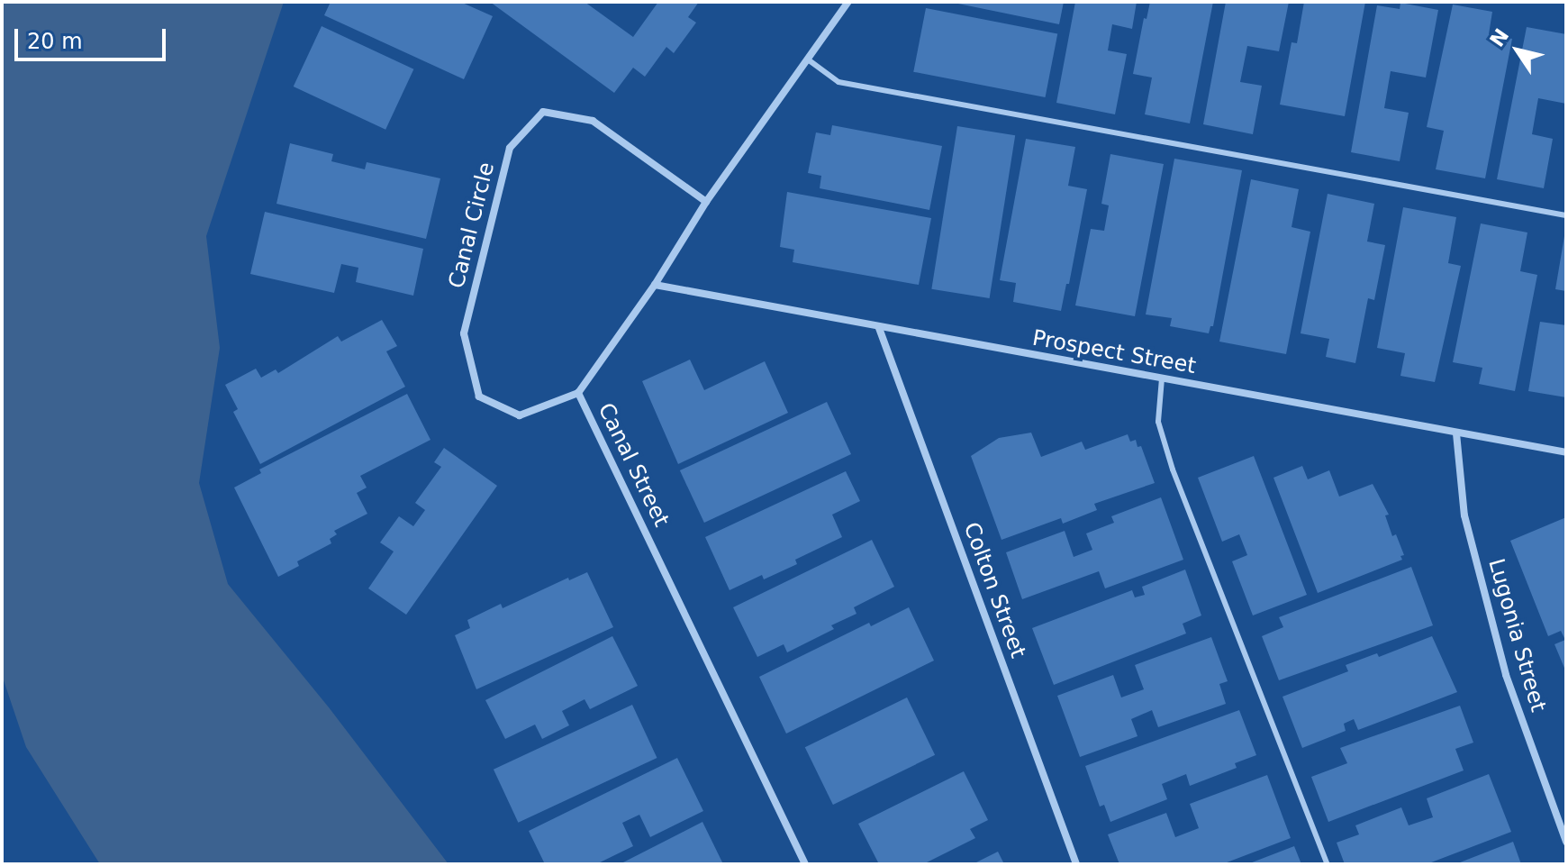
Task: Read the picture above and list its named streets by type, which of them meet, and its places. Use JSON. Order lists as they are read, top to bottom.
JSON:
{
  "streets": {
    "street": [
      "Canal Circle",
      "Prospect Street",
      "Canal Street",
      "Colton Street",
      "Lugonia Street"
    ]
  },
  "crossings": [
    ["Canal Circle", "Canal Street"],
    ["Prospect Street", "Canal Street"],
    ["Prospect Street", "Colton Street"],
    ["Prospect Street", "Lugonia Street"]
  ],
  "scale_bar": "20 m",
  "north": "top left"
}
